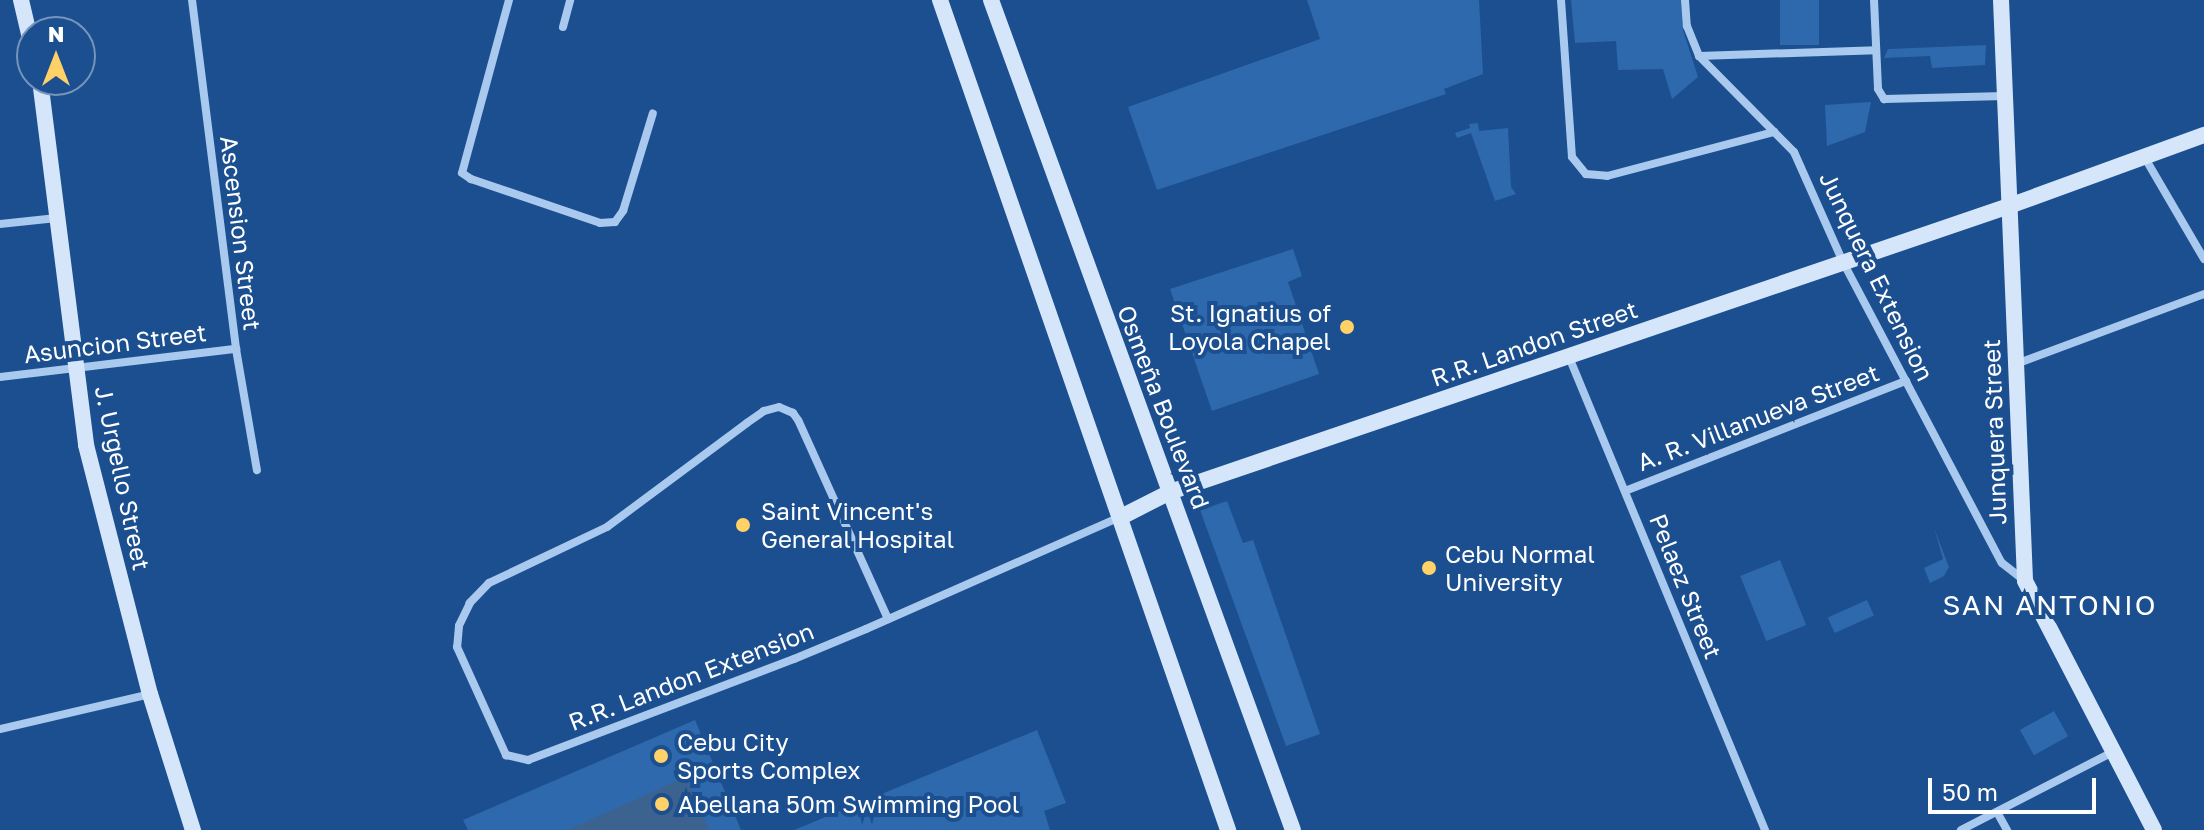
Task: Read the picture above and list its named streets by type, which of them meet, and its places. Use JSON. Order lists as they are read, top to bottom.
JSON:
{
  "streets": {
    "street": [
      "Ascension Street",
      "Junquera Extension",
      "Asuncion Street",
      "R.R. Landon Street",
      "Osmeña Boulevard",
      "A. R. Villanueva Street",
      "Junquera Street",
      "J. Urgello Street",
      "Pelaez Street",
      "R.R. Landon Extension"
    ]
  },
  "crossings": [
    ["Ascension Street", "Asuncion Street"],
    ["Junquera Extension", "R.R. Landon Street"],
    ["Junquera Extension", "A. R. Villanueva Street"],
    ["Junquera Extension", "Junquera Street"],
    ["Asuncion Street", "J. Urgello Street"],
    ["R.R. Landon Street", "Osmeña Boulevard"],
    ["R.R. Landon Street", "Junquera Street"],
    ["R.R. Landon Street", "Pelaez Street"],
    ["R.R. Landon Street", "R.R. Landon Extension"],
    ["A. R. Villanueva Street", "Pelaez Street"]
  ],
  "districts": ["SAN ANTONIO"],
  "places": [
    "St. Ignatius of Loyola Chapel",
    "Saint Vincent's General Hospital",
    "Cebu Normal University",
    "Cebu City Sports Complex",
    "Abellana 50m Swimming Pool"
  ],
  "scale_bar": "50 m",
  "north": "top"
}
